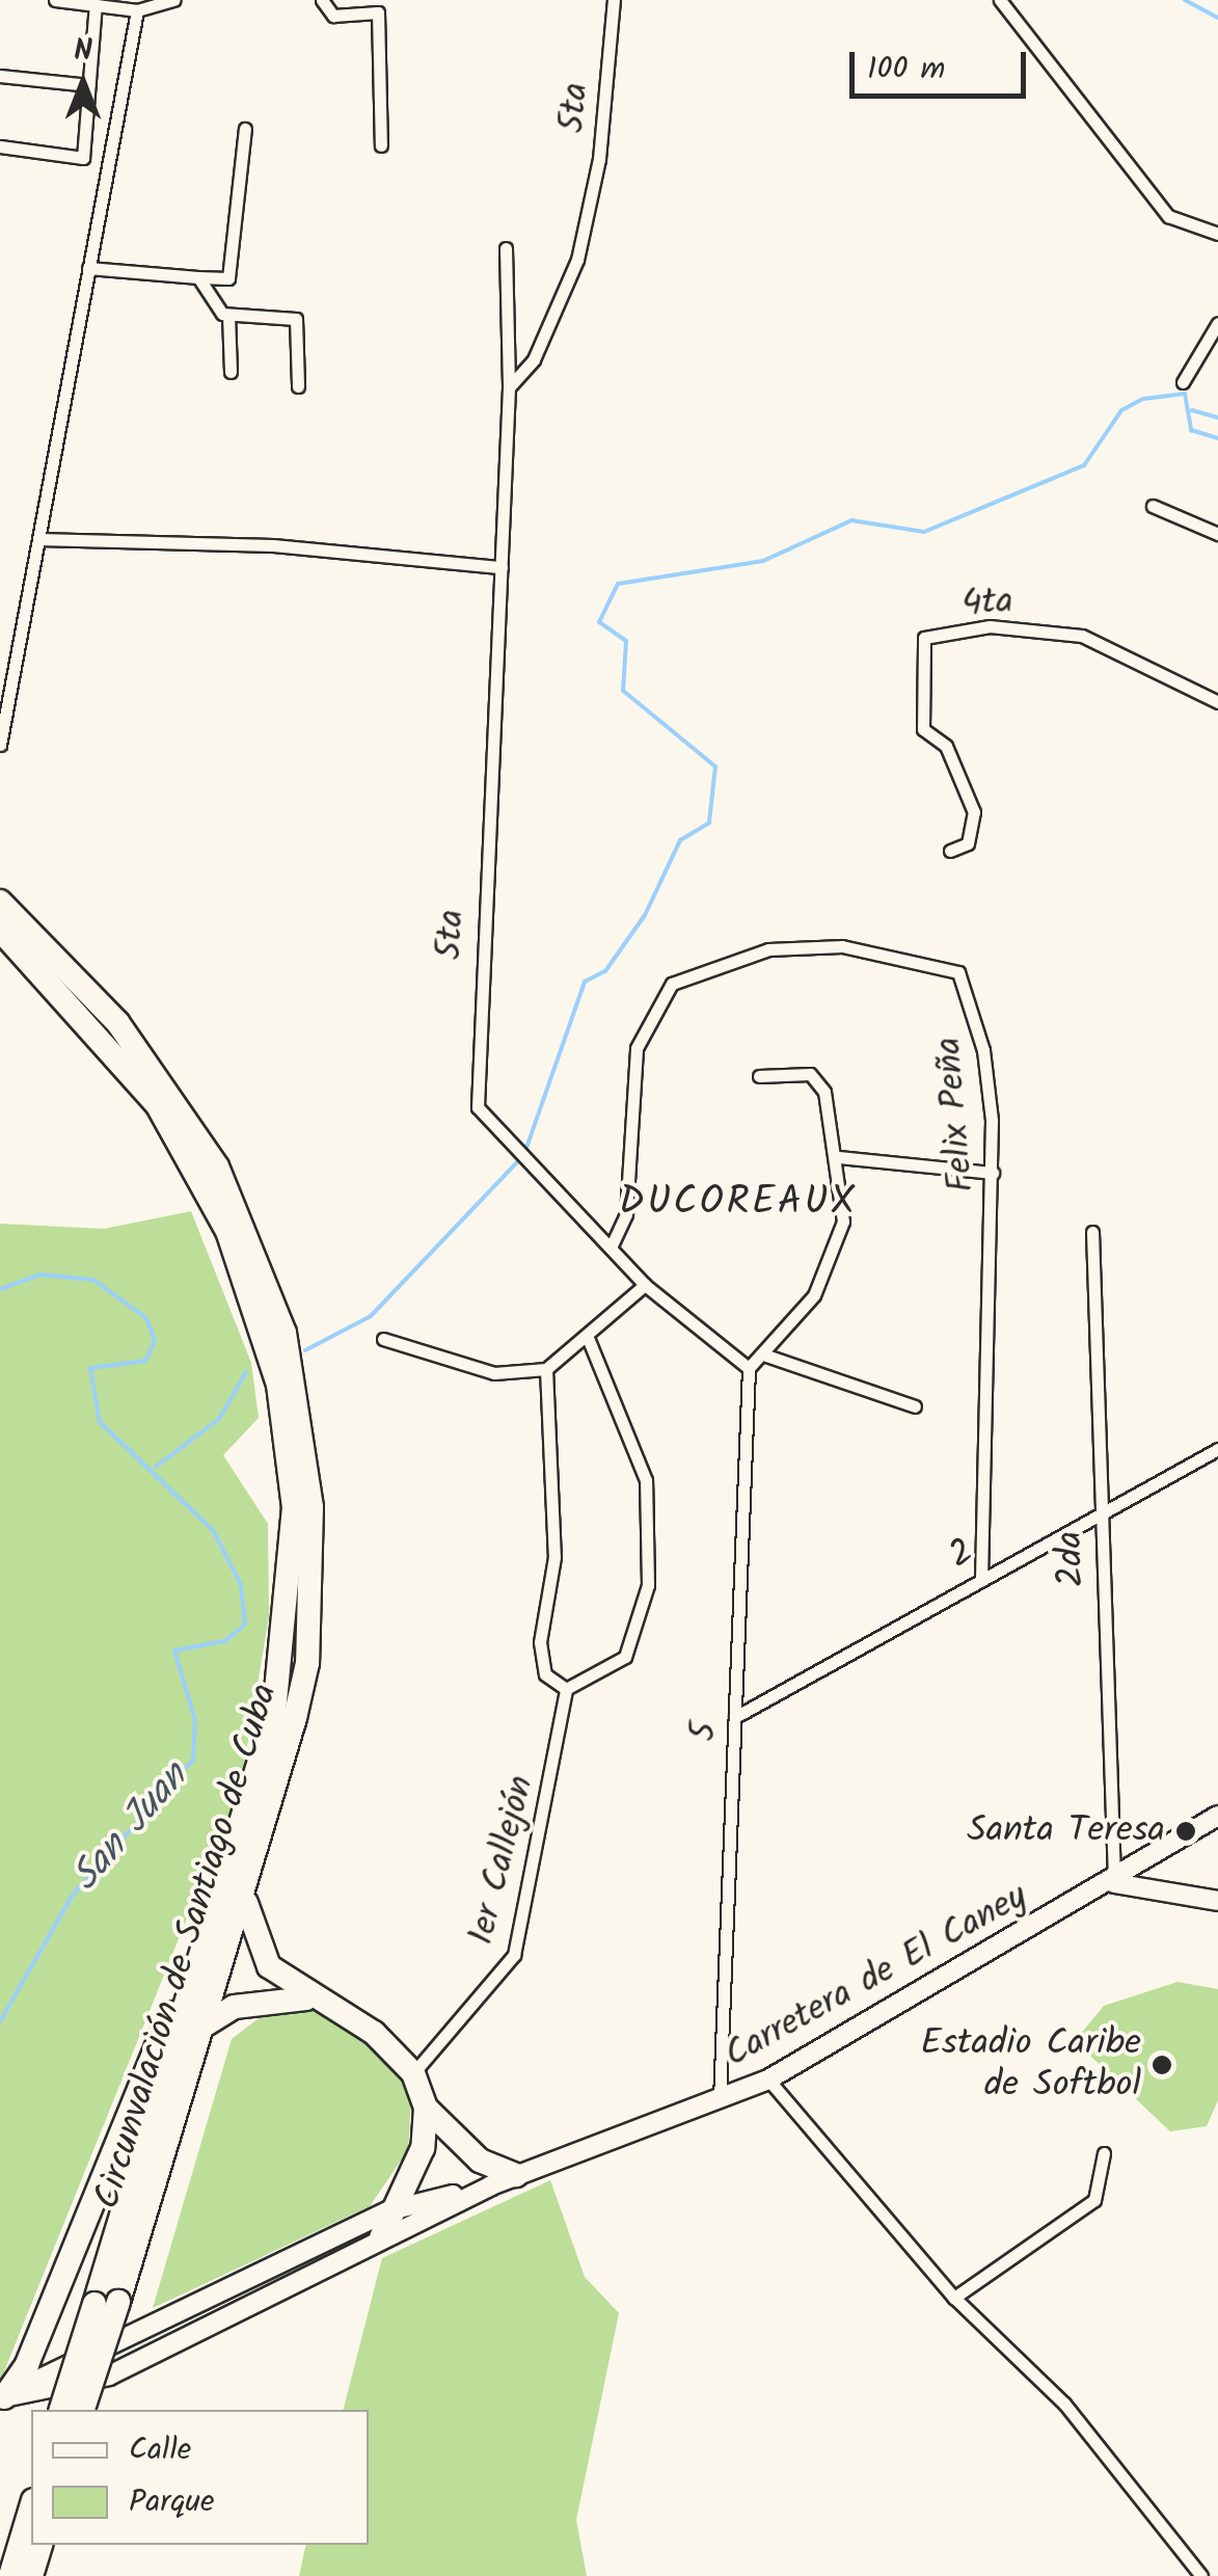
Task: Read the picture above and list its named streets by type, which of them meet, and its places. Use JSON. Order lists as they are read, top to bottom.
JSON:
{
  "streets": {
    "highway": ["Circunvalación de Santiago de Cuba"],
    "main road": ["Carretera de El Caney"],
    "street": [
      "5ta",
      "4ta",
      "Felix Peña",
      "2",
      "2da",
      "5",
      "1er Callejón"
    ]
  },
  "crossings": [
    ["5ta", "Felix Peña"],
    ["5ta", "5"],
    ["Felix Peña", "2"],
    ["2", "2da"],
    ["2", "5"],
    ["2da", "Carretera de El Caney"],
    ["5", "Carretera de El Caney"]
  ],
  "districts": ["DUCOREAUX"],
  "water": ["San Juan"],
  "places": ["Santa Teresa", "Estadio Caribe de Softbol"],
  "legend": ["Calle", "Parque"],
  "scale_bar": "100 m",
  "north": "top"
}
